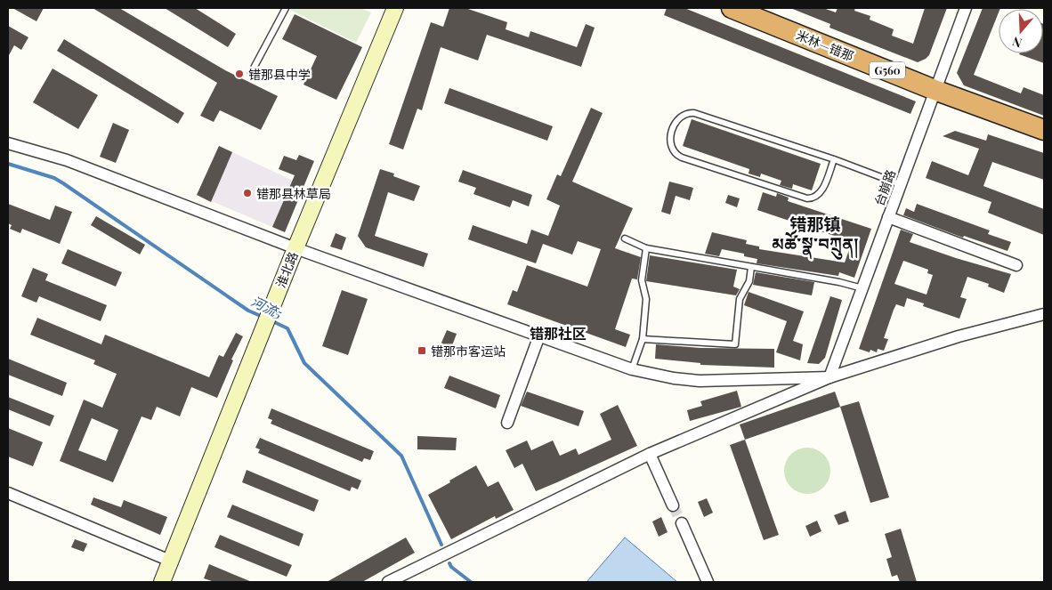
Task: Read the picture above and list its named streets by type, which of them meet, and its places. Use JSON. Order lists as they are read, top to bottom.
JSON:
{
  "streets": {
    "highway": ["米林—错那", "G560"],
    "street": ["台崩路", "淮北路"]
  },
  "crossings": [
    ["米林—错那", "台崩路"]
  ],
  "districts": ["错那镇 མཚོ་སྣ་བཀྲུན།", "错那社区"],
  "water": ["河流5"],
  "places": {
    "other": ["错那县中学", "错那县林草局"],
    "transit": ["错那市客运站"]
  },
  "north": "bottom"
}
